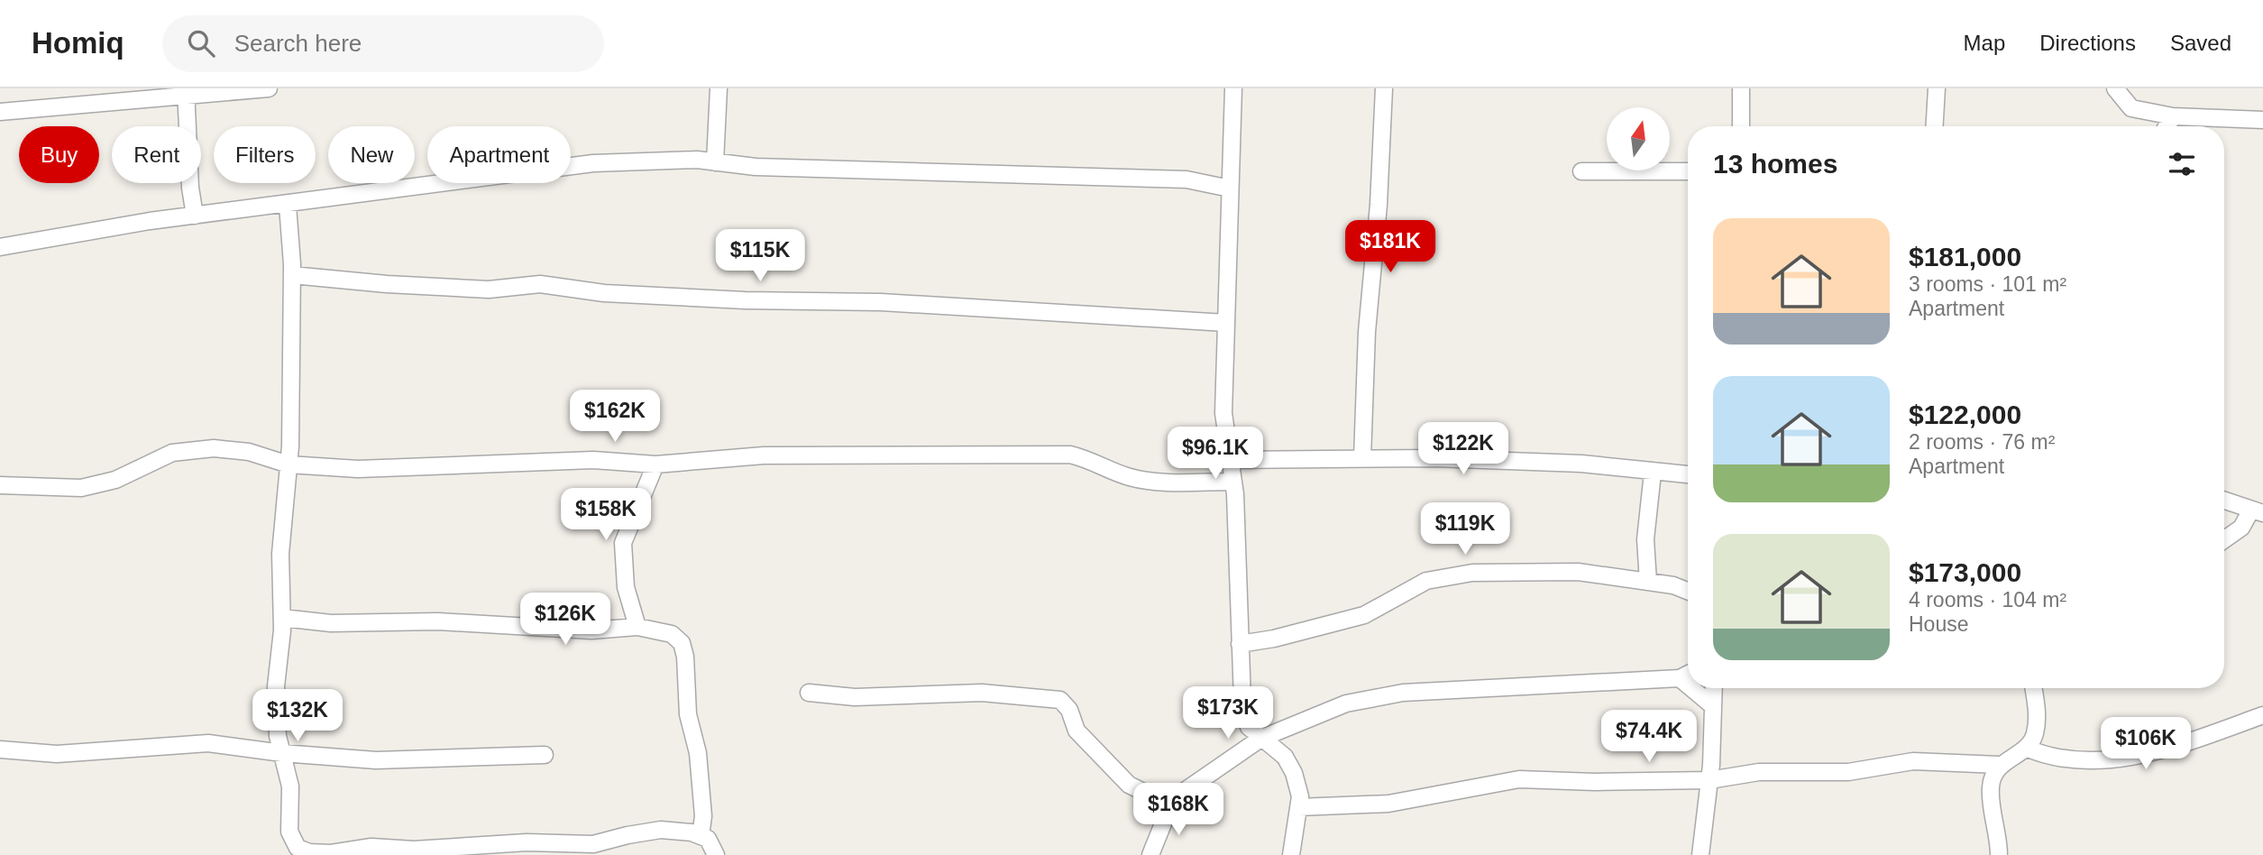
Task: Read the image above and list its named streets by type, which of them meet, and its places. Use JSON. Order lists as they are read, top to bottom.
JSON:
{
  "north": "top",
  "page": {
    "header": "Homiq",
    "search": "Search here",
    "nav": ["Map", "Directions", "Saved"],
    "chip": [
      "Buy",
      "Rent",
      "Filters",
      "New",
      "Apartment"
    ],
    "heading": "13 homes",
    "list": [
      {
        "name": "$181,000",
        "note": "3 rooms · 101 m² · Apartment"
      },
      {
        "name": "$122,000",
        "note": "2 rooms · 76 m² · Apartment"
      },
      {
        "name": "$173,000",
        "note": "4 rooms · 104 m² · House"
      }
    ],
    "price": [
      "$181K",
      "$115K",
      "$162K",
      "$122K",
      "$96.1K",
      "$158K",
      "$119K",
      "$126K",
      "$173K",
      "$132K",
      "$74.4K",
      "$106K",
      "$168K"
    ]
  }
}
